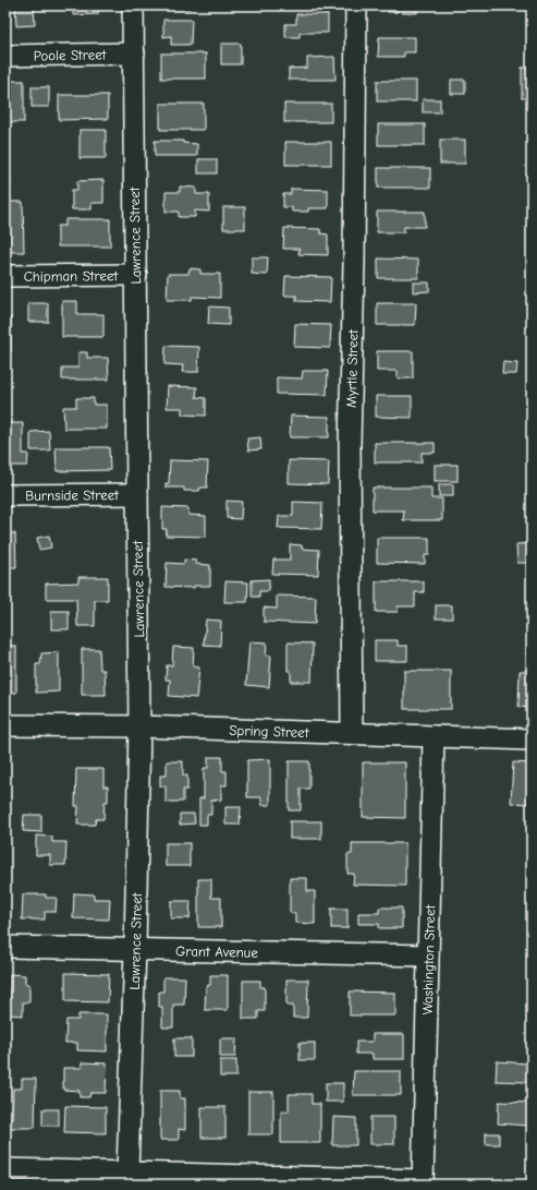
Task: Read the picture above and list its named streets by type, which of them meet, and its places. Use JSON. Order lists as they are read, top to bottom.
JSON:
{
  "streets": {
    "street": [
      "Poole Street",
      "Lawrence Street",
      "Chipman Street",
      "Myrtle Street",
      "Burnside Street",
      "Spring Street",
      "Grant Avenue",
      "Washington Street"
    ]
  },
  "crossings": [
    ["Poole Street", "Lawrence Street"],
    ["Lawrence Street", "Chipman Street"],
    ["Lawrence Street", "Burnside Street"],
    ["Lawrence Street", "Spring Street"],
    ["Lawrence Street", "Grant Avenue"],
    ["Myrtle Street", "Spring Street"],
    ["Spring Street", "Washington Street"],
    ["Grant Avenue", "Washington Street"]
  ]
}
